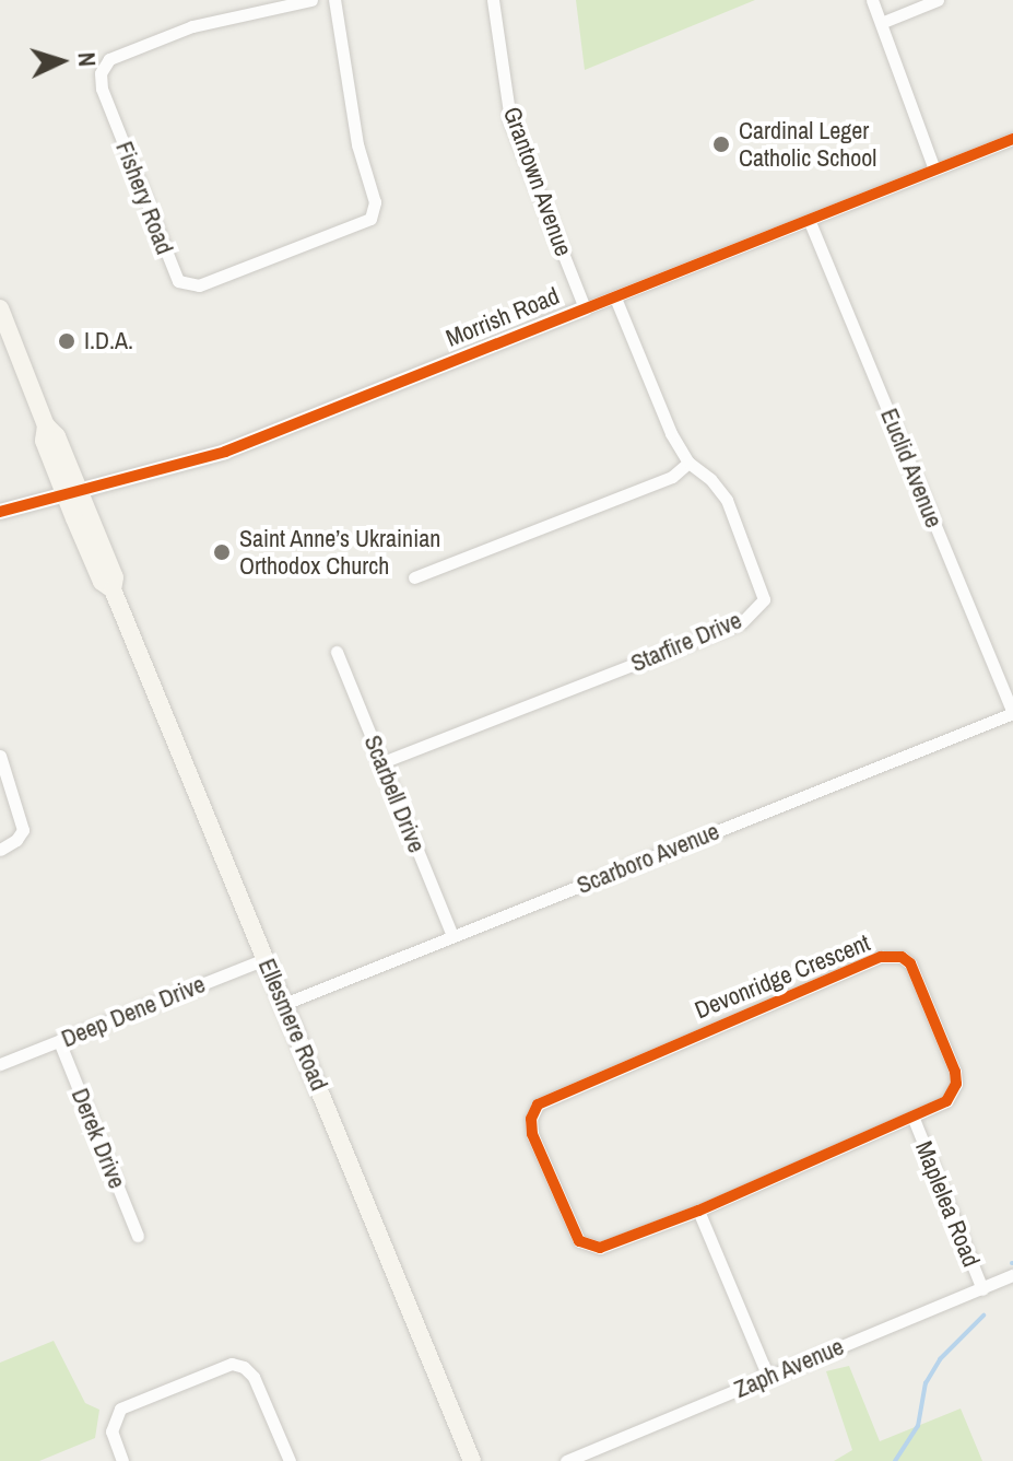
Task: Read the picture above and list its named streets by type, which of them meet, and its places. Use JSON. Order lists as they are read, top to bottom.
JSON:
{
  "streets": {
    "main road": ["Ellesmere Road"],
    "street": [
      "Grantown Avenue",
      "Fishery Road",
      "Morrish Road",
      "Euclid Avenue",
      "Starfire Drive",
      "Scarbell Drive",
      "Scarboro Avenue",
      "Devonridge Crescent",
      "Deep Dene Drive",
      "Derek Drive",
      "Maplelea Road",
      "Zaph Avenue"
    ]
  },
  "crossings": [
    ["Grantown Avenue", "Morrish Road"],
    ["Morrish Road", "Euclid Avenue"],
    ["Morrish Road", "Starfire Drive"],
    ["Morrish Road", "Ellesmere Road"],
    ["Euclid Avenue", "Scarboro Avenue"],
    ["Starfire Drive", "Scarbell Drive"],
    ["Scarbell Drive", "Scarboro Avenue"],
    ["Scarboro Avenue", "Ellesmere Road"],
    ["Devonridge Crescent", "Maplelea Road"],
    ["Deep Dene Drive", "Ellesmere Road"],
    ["Deep Dene Drive", "Derek Drive"],
    ["Maplelea Road", "Zaph Avenue"]
  ],
  "places": ["Cardinal Leger Catholic School", "I.D.A.", "Saint Anne’s Ukrainian Orthodox Church"],
  "north": "right"
}
